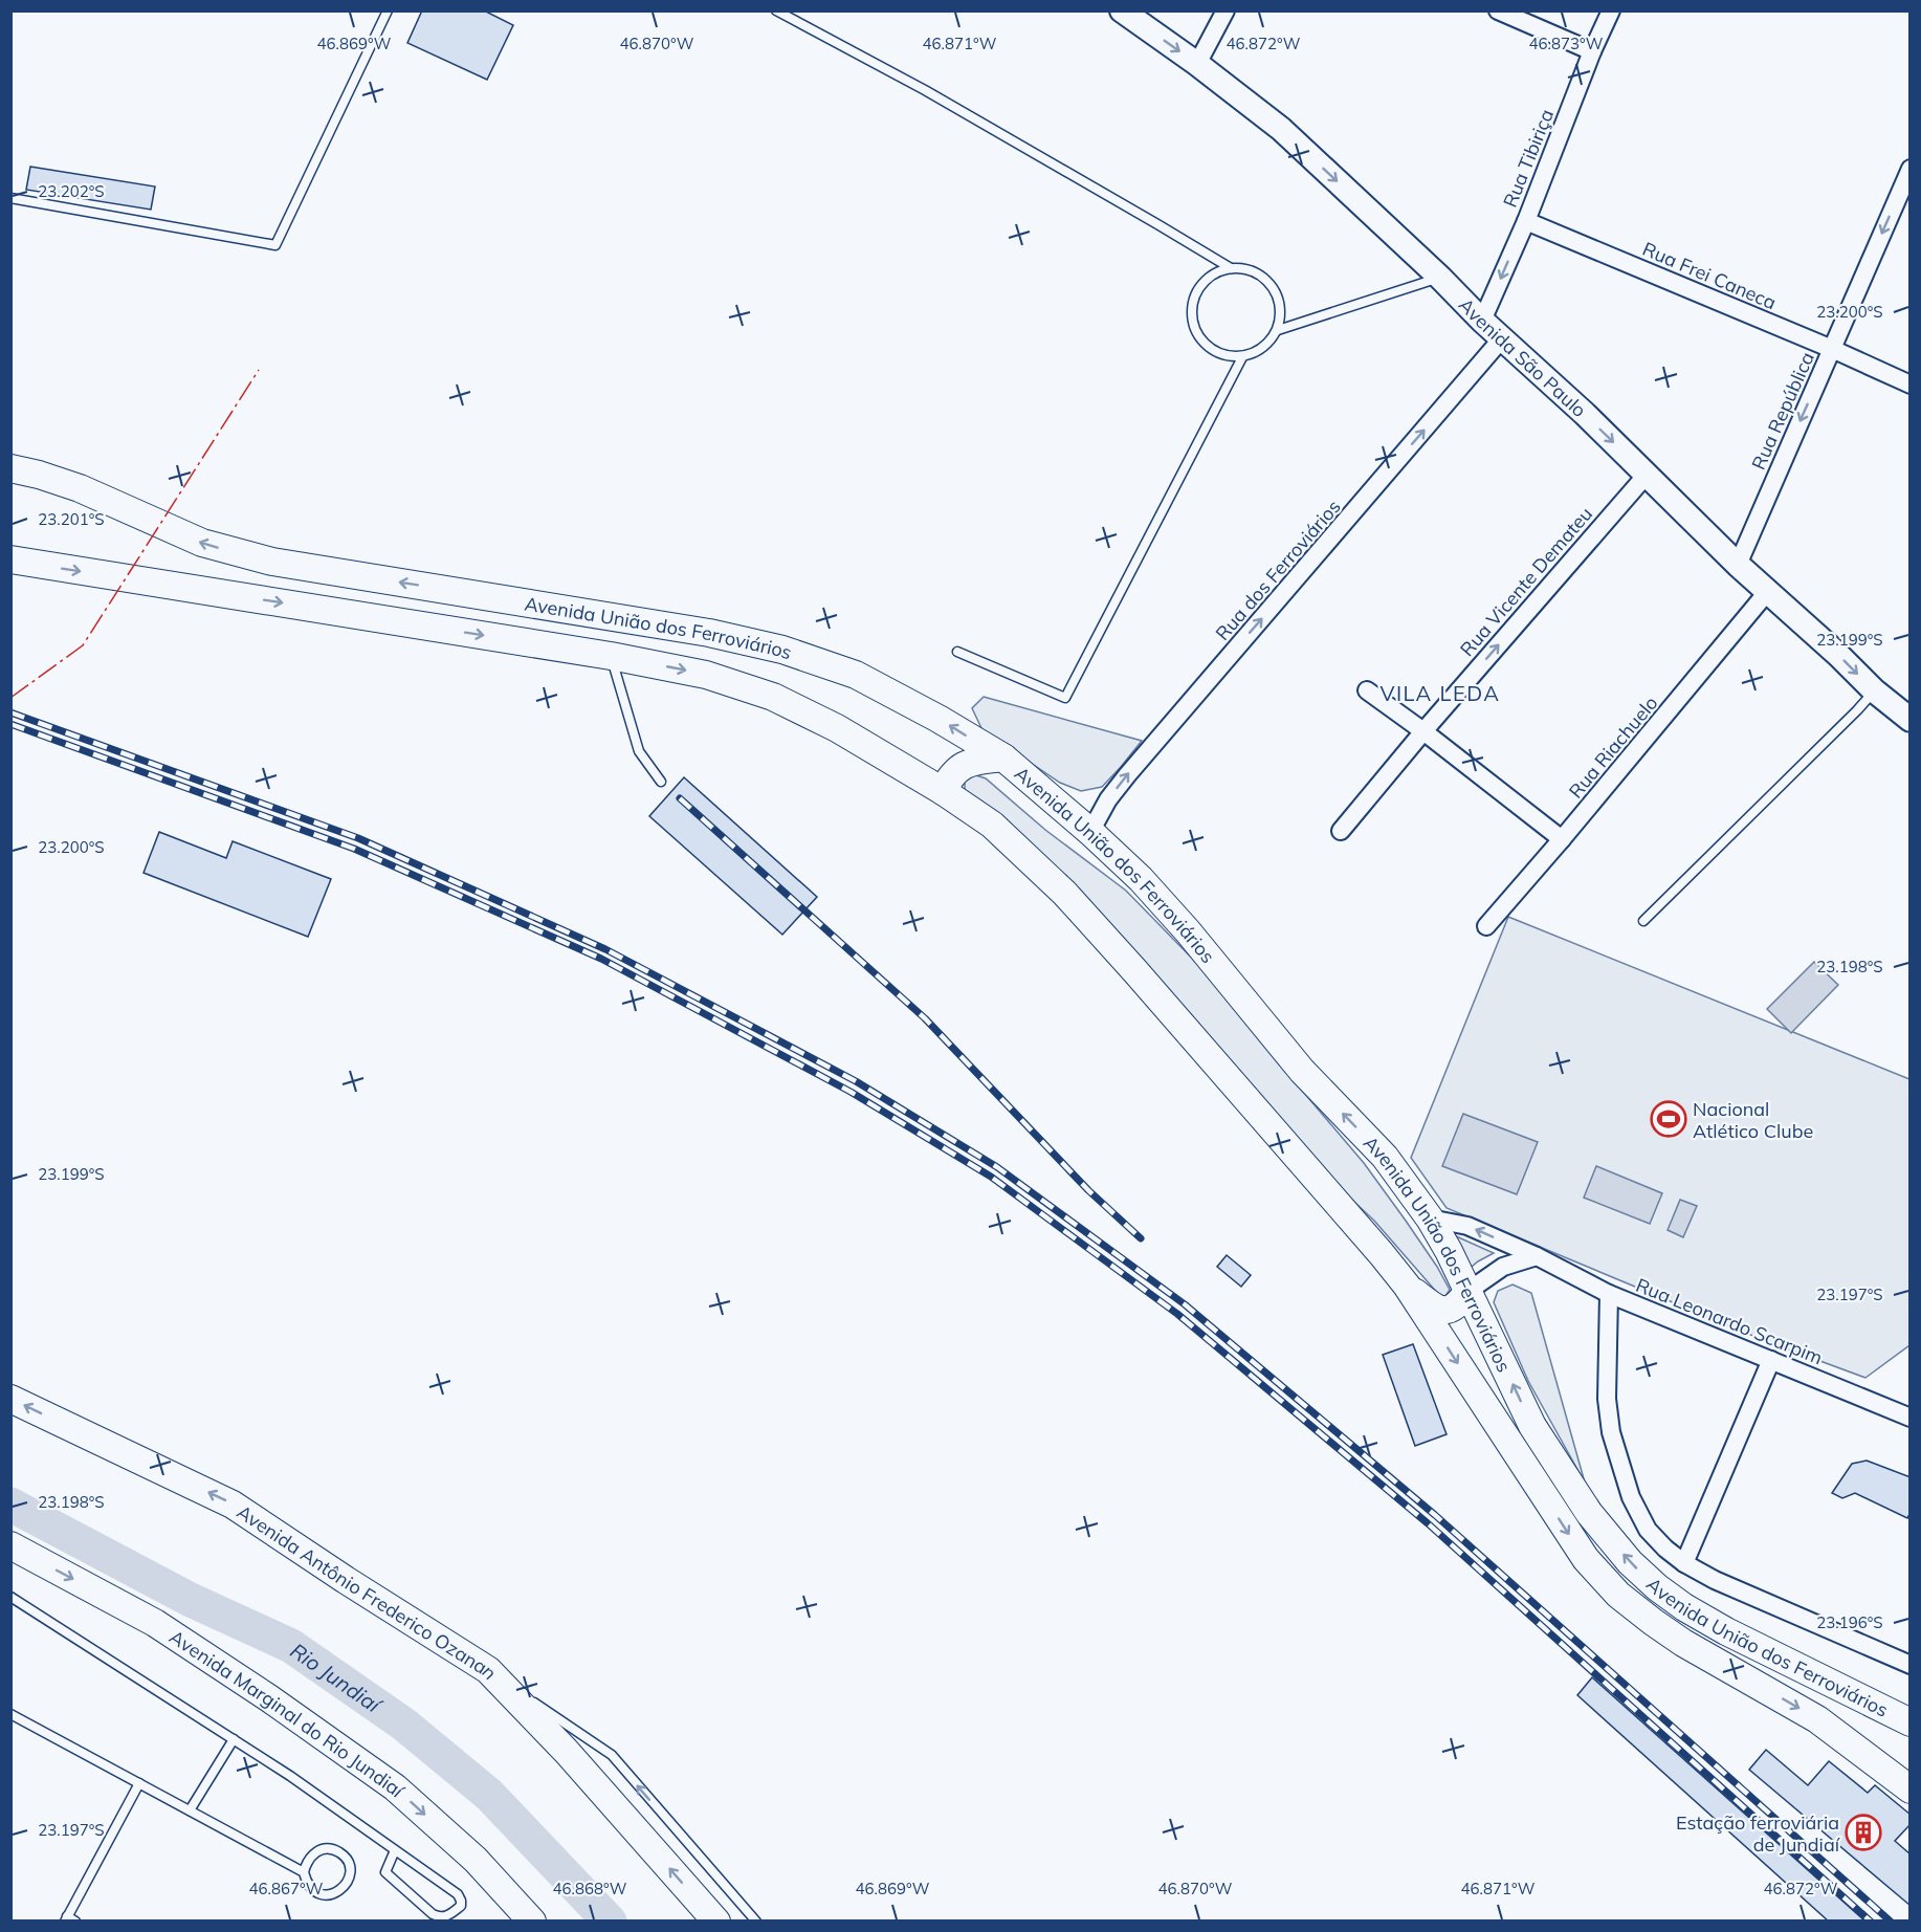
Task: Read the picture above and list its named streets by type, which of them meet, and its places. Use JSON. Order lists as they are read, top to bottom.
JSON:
{
  "streets": {
    "main road": [
      "Avenida São Paulo",
      "Avenida União dos Ferroviários",
      "Avenida Antônio Frederico Ozanan",
      "Avenida Marginal do Rio Jundiaí"
    ],
    "street": [
      "Rua Tibiriça",
      "Rua Frei Caneca",
      "Rua República",
      "Rua dos Ferroviários",
      "Rua Vicente Demateu",
      "Rua Riachuelo",
      "Rua Leonardo Scarpim"
    ]
  },
  "crossings": [
    ["Rua Tibiriça", "Rua Frei Caneca"],
    ["Rua Tibiriça", "Avenida São Paulo"],
    ["Rua Frei Caneca", "Rua República"],
    ["Avenida São Paulo", "Rua República"],
    ["Avenida São Paulo", "Rua dos Ferroviários"],
    ["Avenida São Paulo", "Rua Vicente Demateu"],
    ["Avenida São Paulo", "Rua Riachuelo"],
    ["Rua dos Ferroviários", "Avenida União dos Ferroviários"],
    ["Avenida União dos Ferroviários", "Rua Leonardo Scarpim"]
  ],
  "one_way": [
    "Avenida São Paulo",
    "Rua República",
    "Rua dos Ferroviários",
    "Rua Vicente Demateu",
    "Avenida Antônio Frederico Ozanan",
    "Avenida Marginal do Rio Jundiaí"
  ],
  "districts": ["VILA LEDA"],
  "water": ["Rio Jundiaí"],
  "places": {
    "sports": ["Nacional Atlético Clube"],
    "building": ["Estação ferroviária de Jundiaí"]
  },
  "coordinates": [
    "46.869°W",
    "46.870°W",
    "46.871°W",
    "46.872°W",
    "46.873°W",
    "23.202°S",
    "23.200°S",
    "23.201°S",
    "23.199°S",
    "23.198°S",
    "23.197°S",
    "23.196°S",
    "46.867°W",
    "46.868°W"
  ]
}
